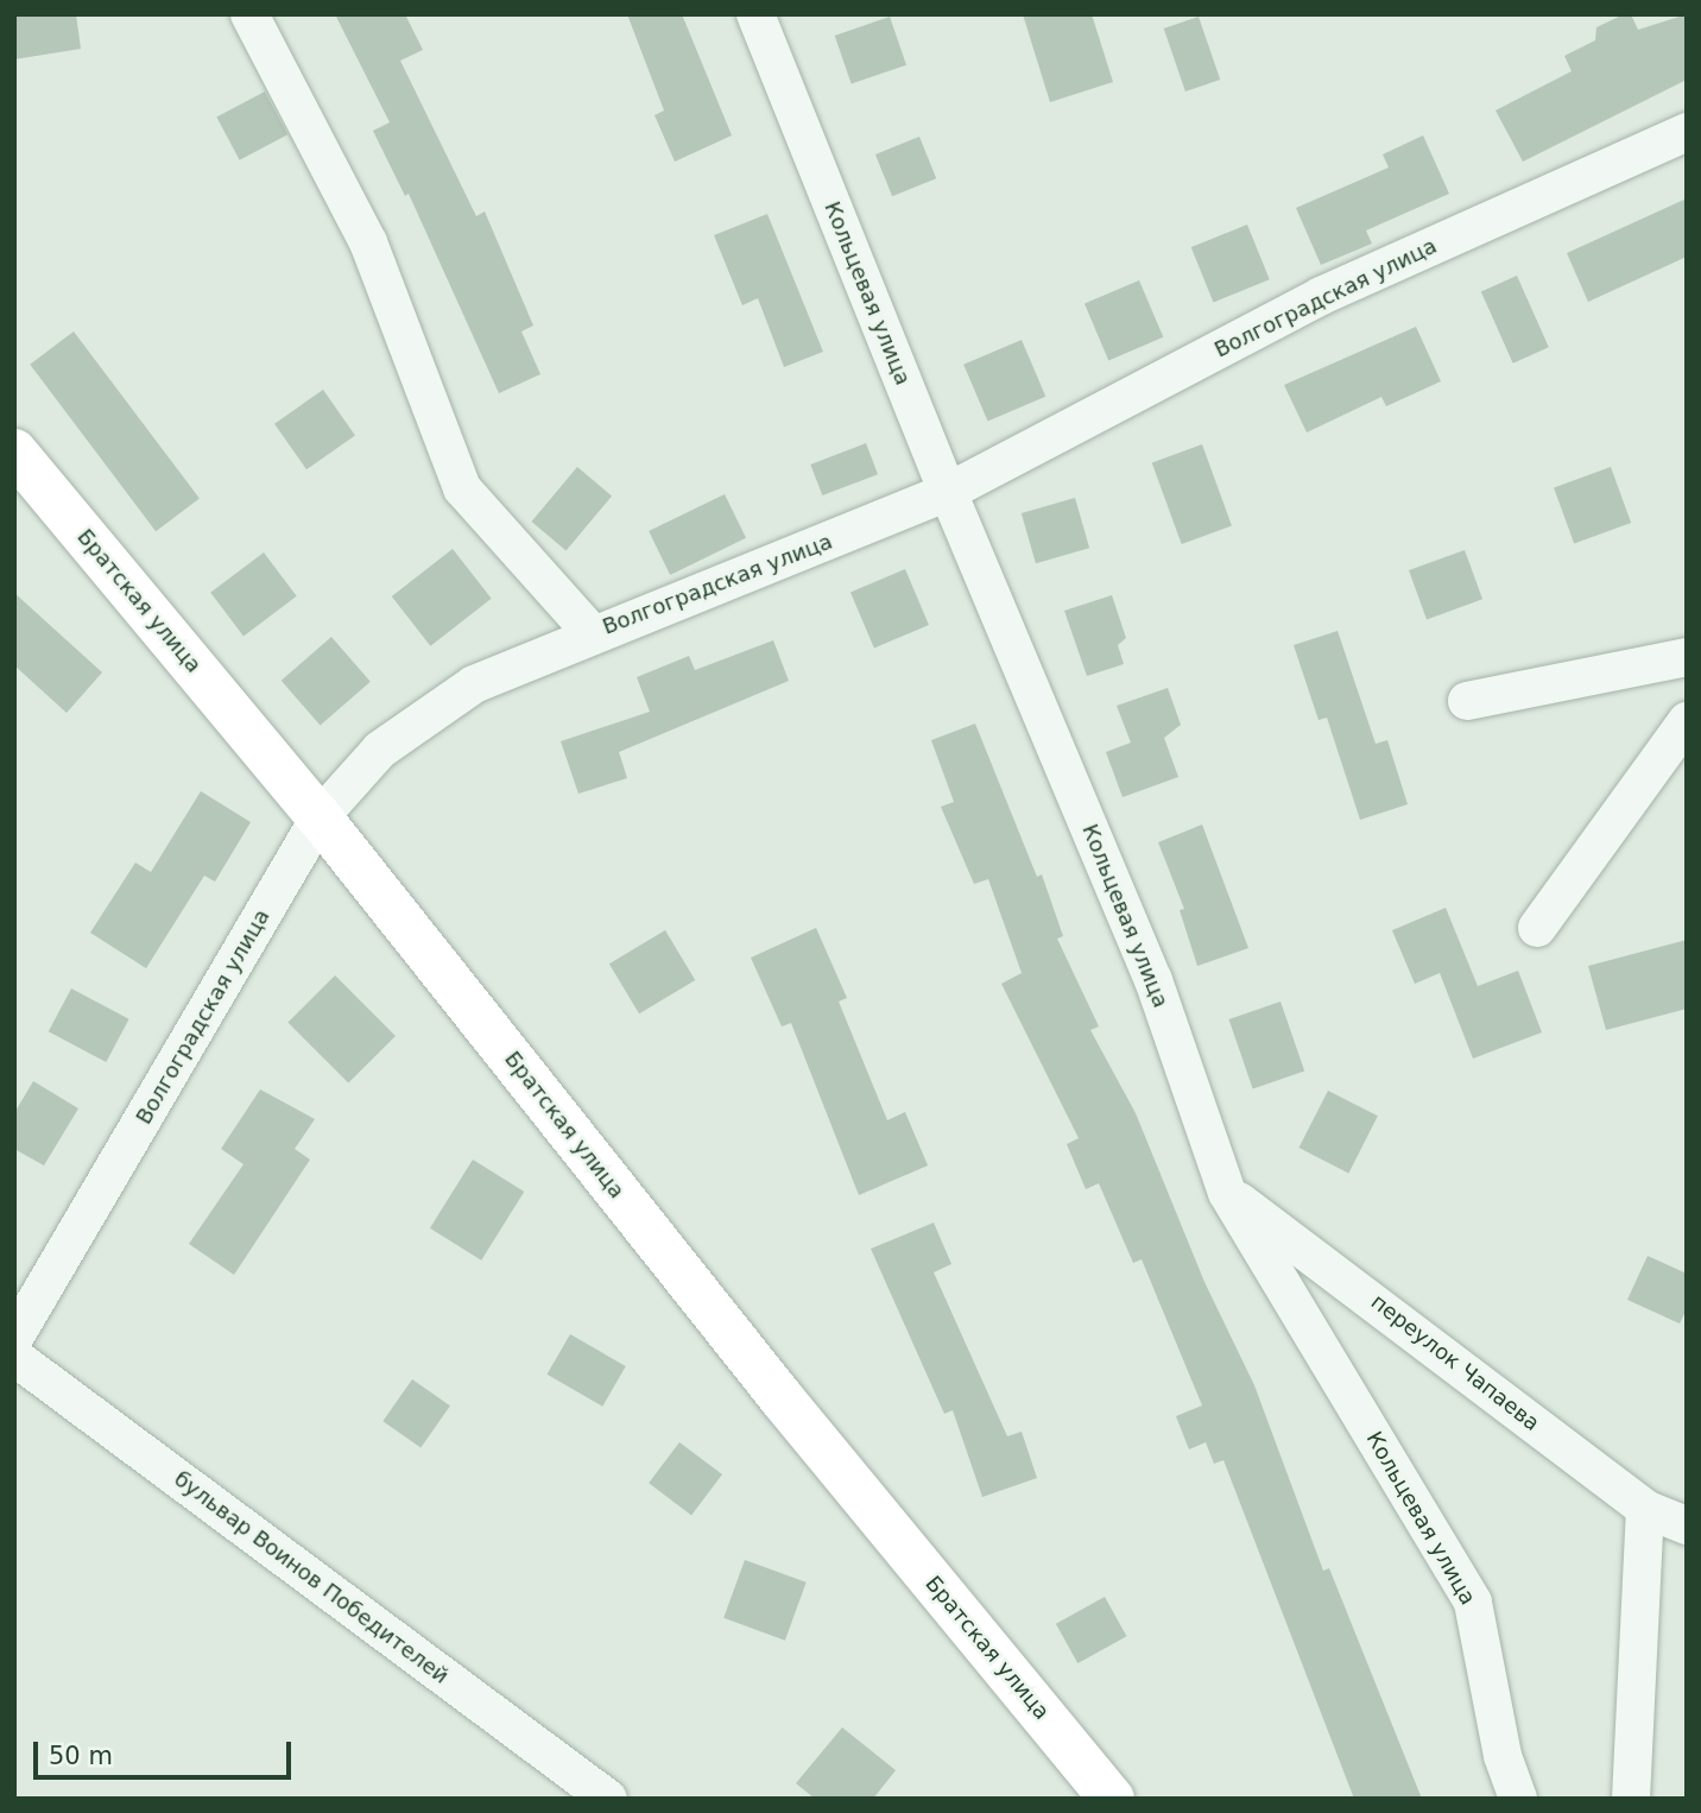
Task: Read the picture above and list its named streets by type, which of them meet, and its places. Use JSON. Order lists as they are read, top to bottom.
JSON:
{
  "streets": {
    "main road": ["Братская улица"],
    "street": [
      "Кольцевая улица",
      "Волгоградская улица",
      "переулок Чапаева",
      "бульвар Воинов Победителей"
    ]
  },
  "crossings": [
    ["Кольцевая улица", "Волгоградская улица"],
    ["Кольцевая улица", "переулок Чапаева"],
    ["Волгоградская улица", "Братская улица"]
  ],
  "scale_bar": "50 m"
}
